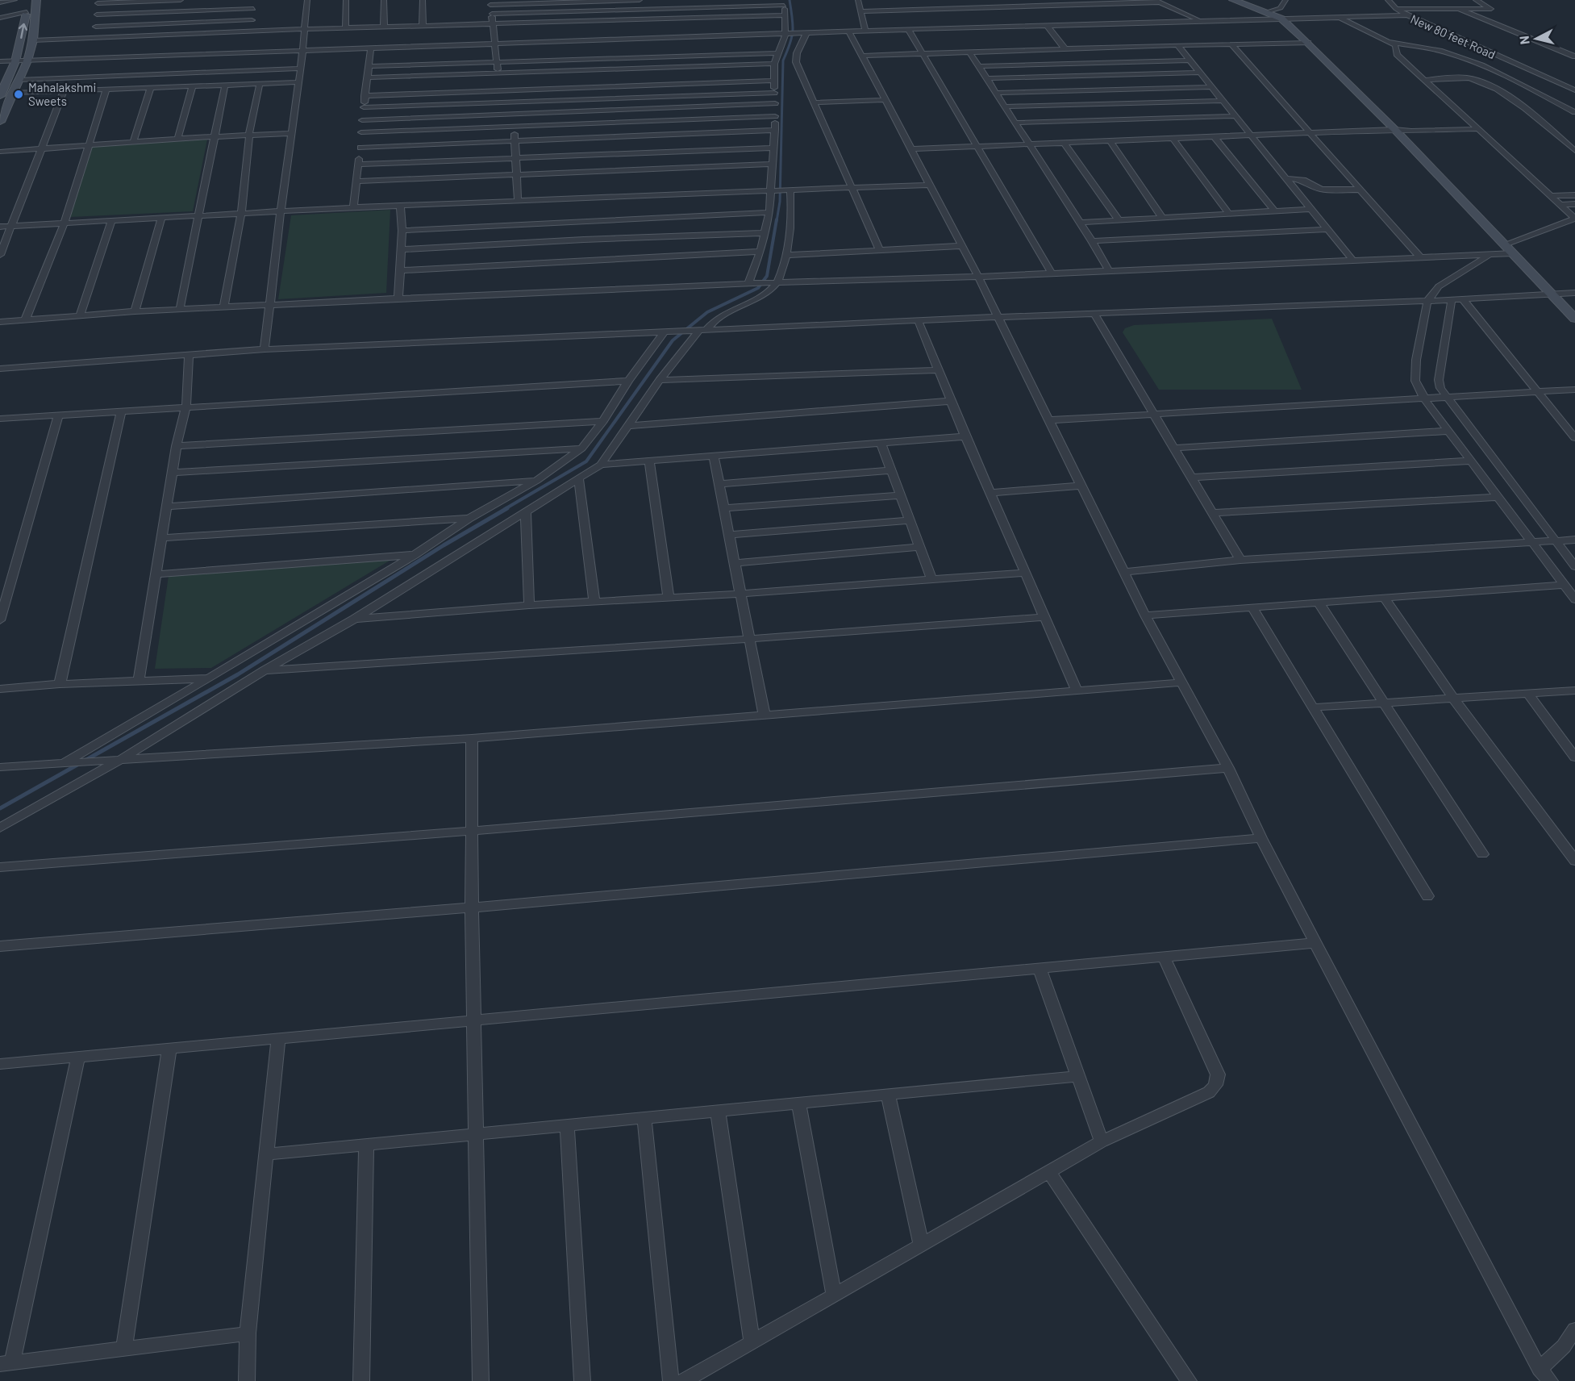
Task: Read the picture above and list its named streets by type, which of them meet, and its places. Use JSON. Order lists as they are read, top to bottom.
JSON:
{
  "streets": {
    "street": ["New 80 feet Road"]
  },
  "places": ["Mahalakshmi Sweets"],
  "north": "left"
}
